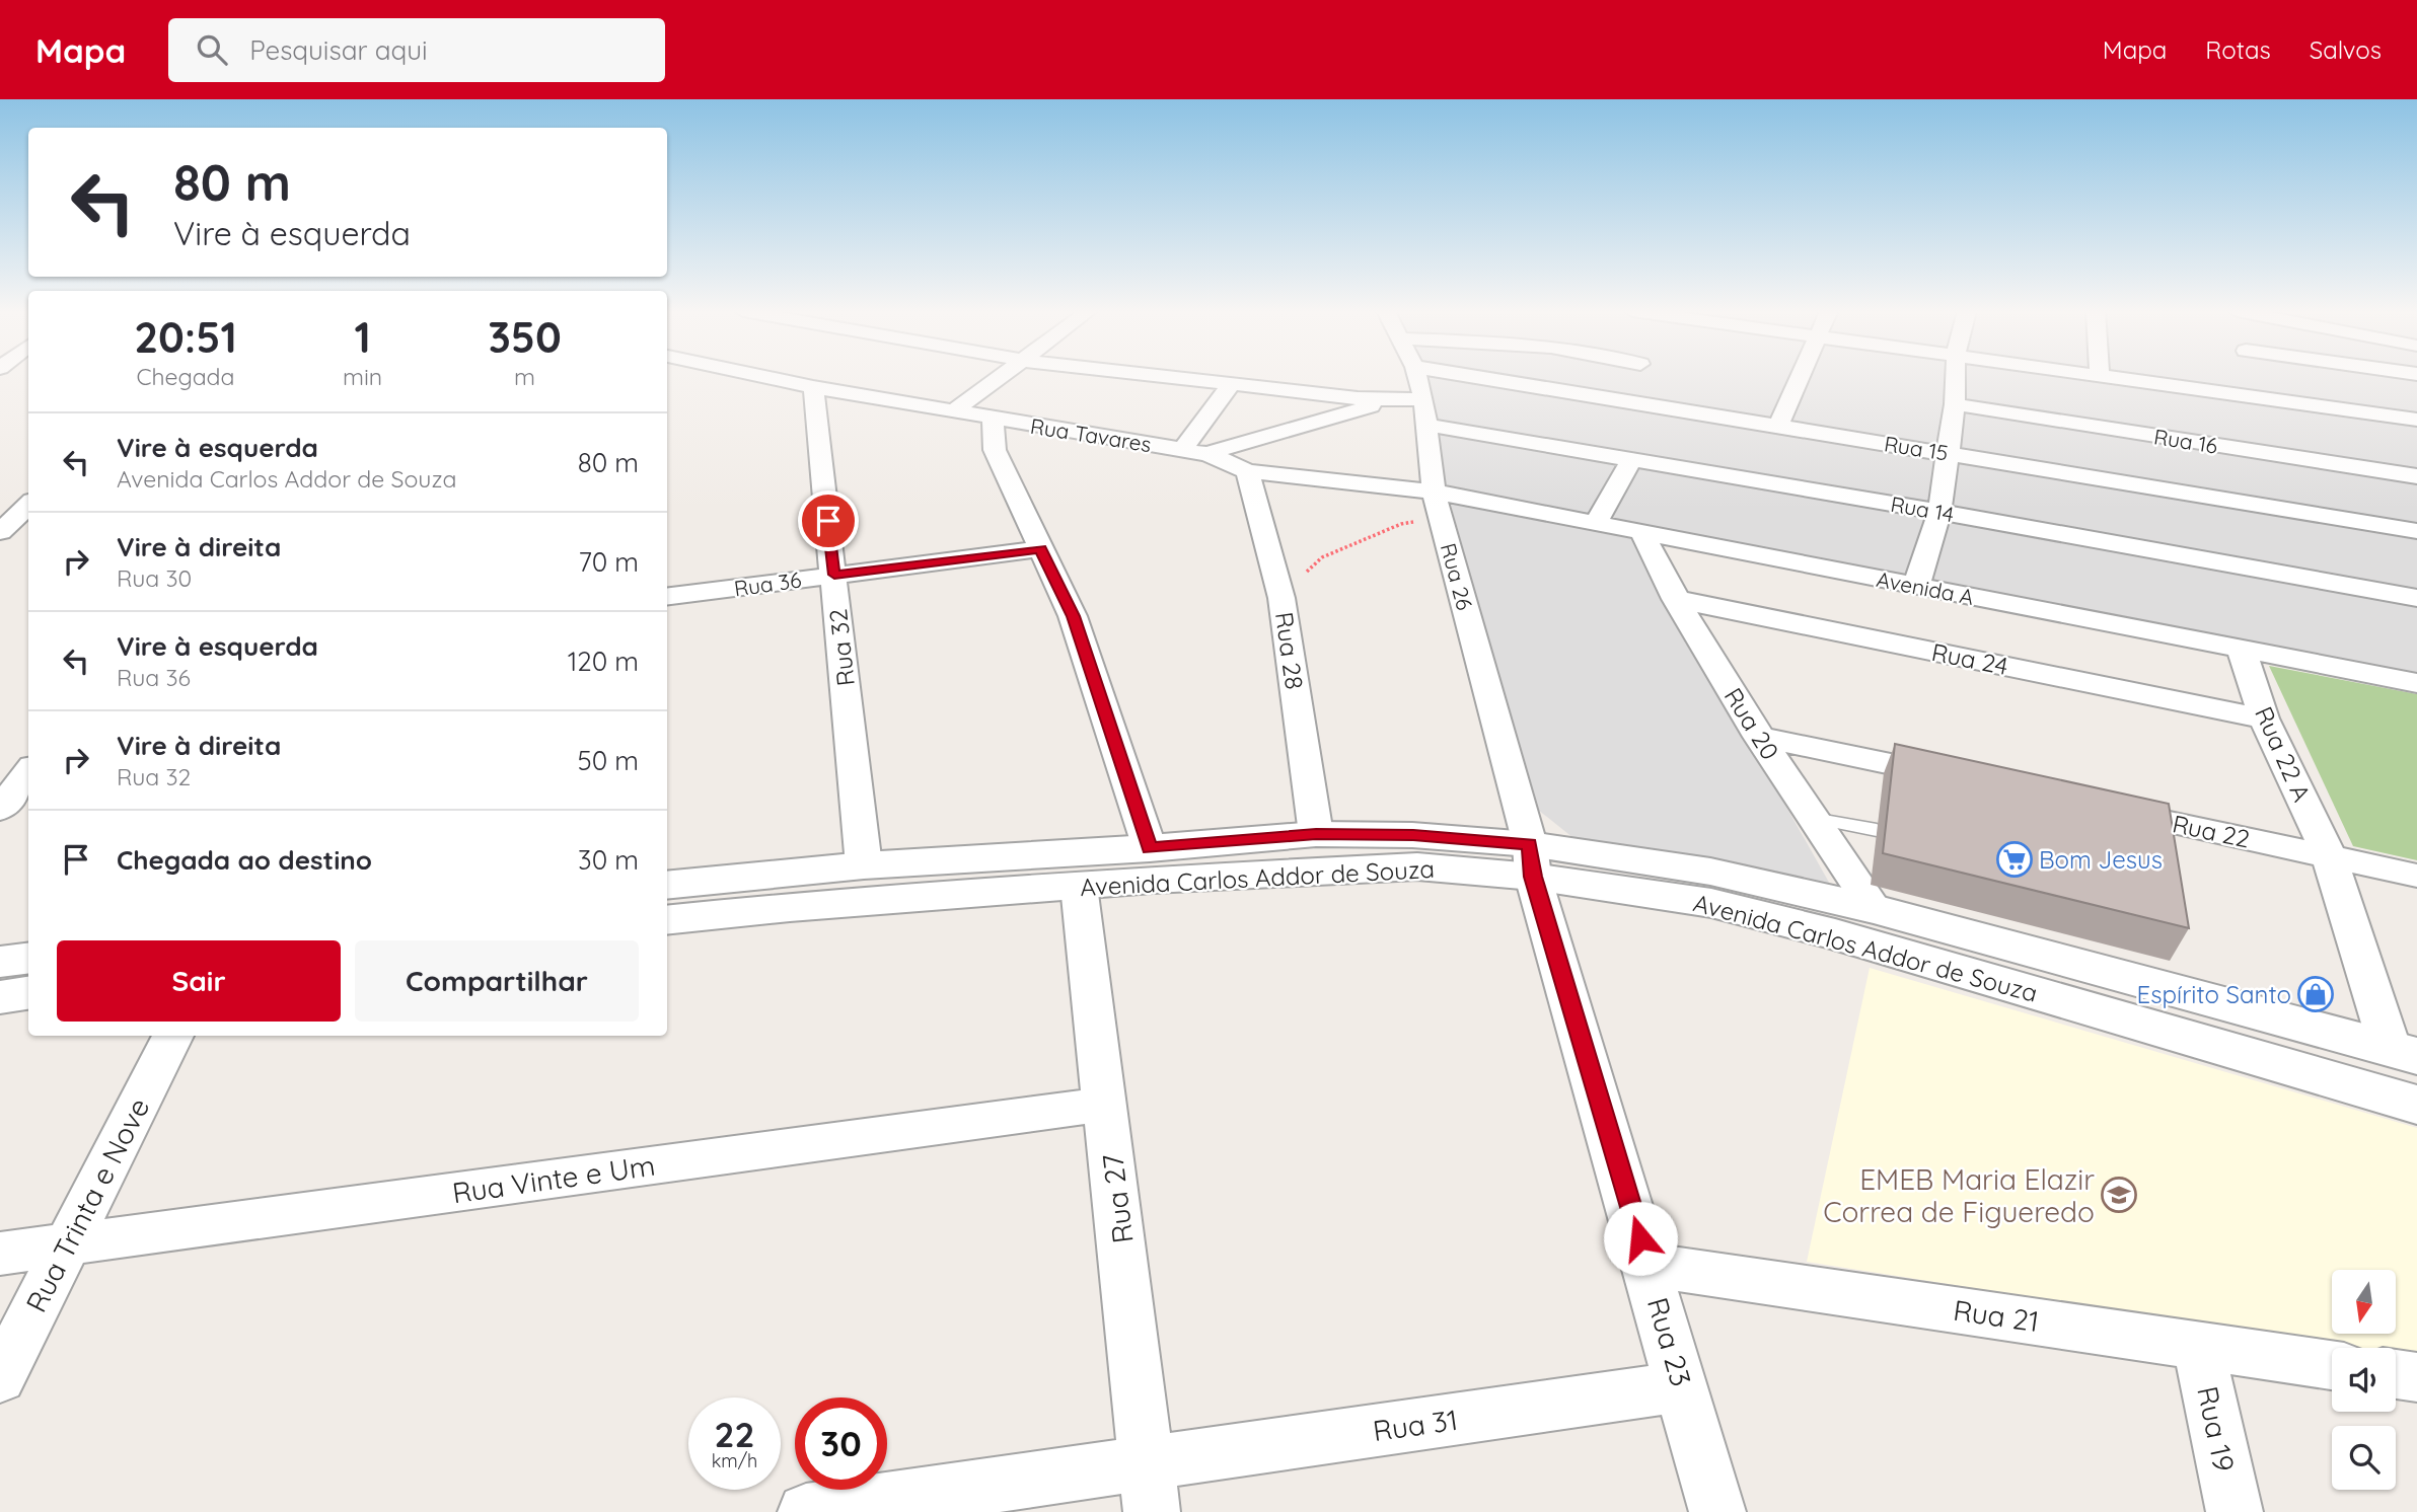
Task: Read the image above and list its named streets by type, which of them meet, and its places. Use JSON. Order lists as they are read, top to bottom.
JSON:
{
  "streets": {
    "street": [
      "Rua Tavares",
      "Rua 16",
      "Rua 15",
      "Rua 14",
      "Rua 26",
      "Rua 36",
      "Avenida A",
      "Rua 32",
      "Rua 28",
      "Rua 24",
      "Rua 20",
      "Rua 22 A",
      "Rua 22",
      "Avenida Carlos Addor de Souza",
      "Rua Vinte e Um",
      "Rua 27",
      "Rua Trinta e Nove",
      "Rua 21",
      "Rua 23",
      "Rua 31",
      "Rua 19"
    ]
  },
  "crossings": [
    ["Rua Tavares", "Rua 26"],
    ["Rua Tavares", "Avenida A"],
    ["Rua Tavares", "Rua 32"],
    ["Rua Tavares", "Rua 28"],
    ["Rua 14", "Rua 26"],
    ["Rua 26", "Avenida A"],
    ["Rua 26", "Avenida Carlos Addor de Souza"],
    ["Rua 26", "Rua 23"],
    ["Rua 36", "Rua 32"],
    ["Avenida A", "Rua 20"],
    ["Avenida A", "Rua 22 A"],
    ["Rua 32", "Avenida Carlos Addor de Souza"],
    ["Rua 28", "Avenida Carlos Addor de Souza"],
    ["Rua 24", "Rua 20"],
    ["Rua 24", "Rua 22 A"],
    ["Rua 20", "Avenida Carlos Addor de Souza"],
    ["Rua 22 A", "Rua 22"],
    ["Avenida Carlos Addor de Souza", "Rua 27"],
    ["Avenida Carlos Addor de Souza", "Rua 23"],
    ["Rua Vinte e Um", "Rua 27"],
    ["Rua Vinte e Um", "Rua Trinta e Nove"],
    ["Rua 27", "Rua 31"],
    ["Rua 21", "Rua 23"],
    ["Rua 21", "Rua 19"],
    ["Rua 23", "Rua 31"]
  ],
  "places": {
    "supermarket": ["Bom Jesus"],
    "shop": ["Espírito Santo"],
    "school or university": ["EMEB Maria Elazir Correa de Figueredo"]
  },
  "north": "bottom",
  "page": {
    "header": "Mapa",
    "search": "Pesquisar aqui",
    "nav": ["Mapa", "Rotas", "Salvos"],
    "turn": ["80 m", "Vire à esquerda"],
    "eta": [
      "20:51",
      "Chegada",
      "1",
      "min",
      "350",
      "m"
    ],
    "list": [
      {
        "name": "Vire à esquerda",
        "note": "Avenida Carlos Addor de Souza",
        "value": "80 m"
      },
      {
        "name": "Vire à direita",
        "note": "Rua 30",
        "value": "70 m"
      },
      {
        "name": "Vire à esquerda",
        "note": "Rua 36",
        "value": "120 m"
      },
      {
        "name": "Vire à direita",
        "note": "Rua 32",
        "value": "50 m"
      },
      {
        "name": "Chegada ao destino",
        "value": "30 m"
      }
    ],
    "buttons": ["Sair", "Compartilhar"],
    "speed": "22 km/h",
    "limit": "30"
  }
}
